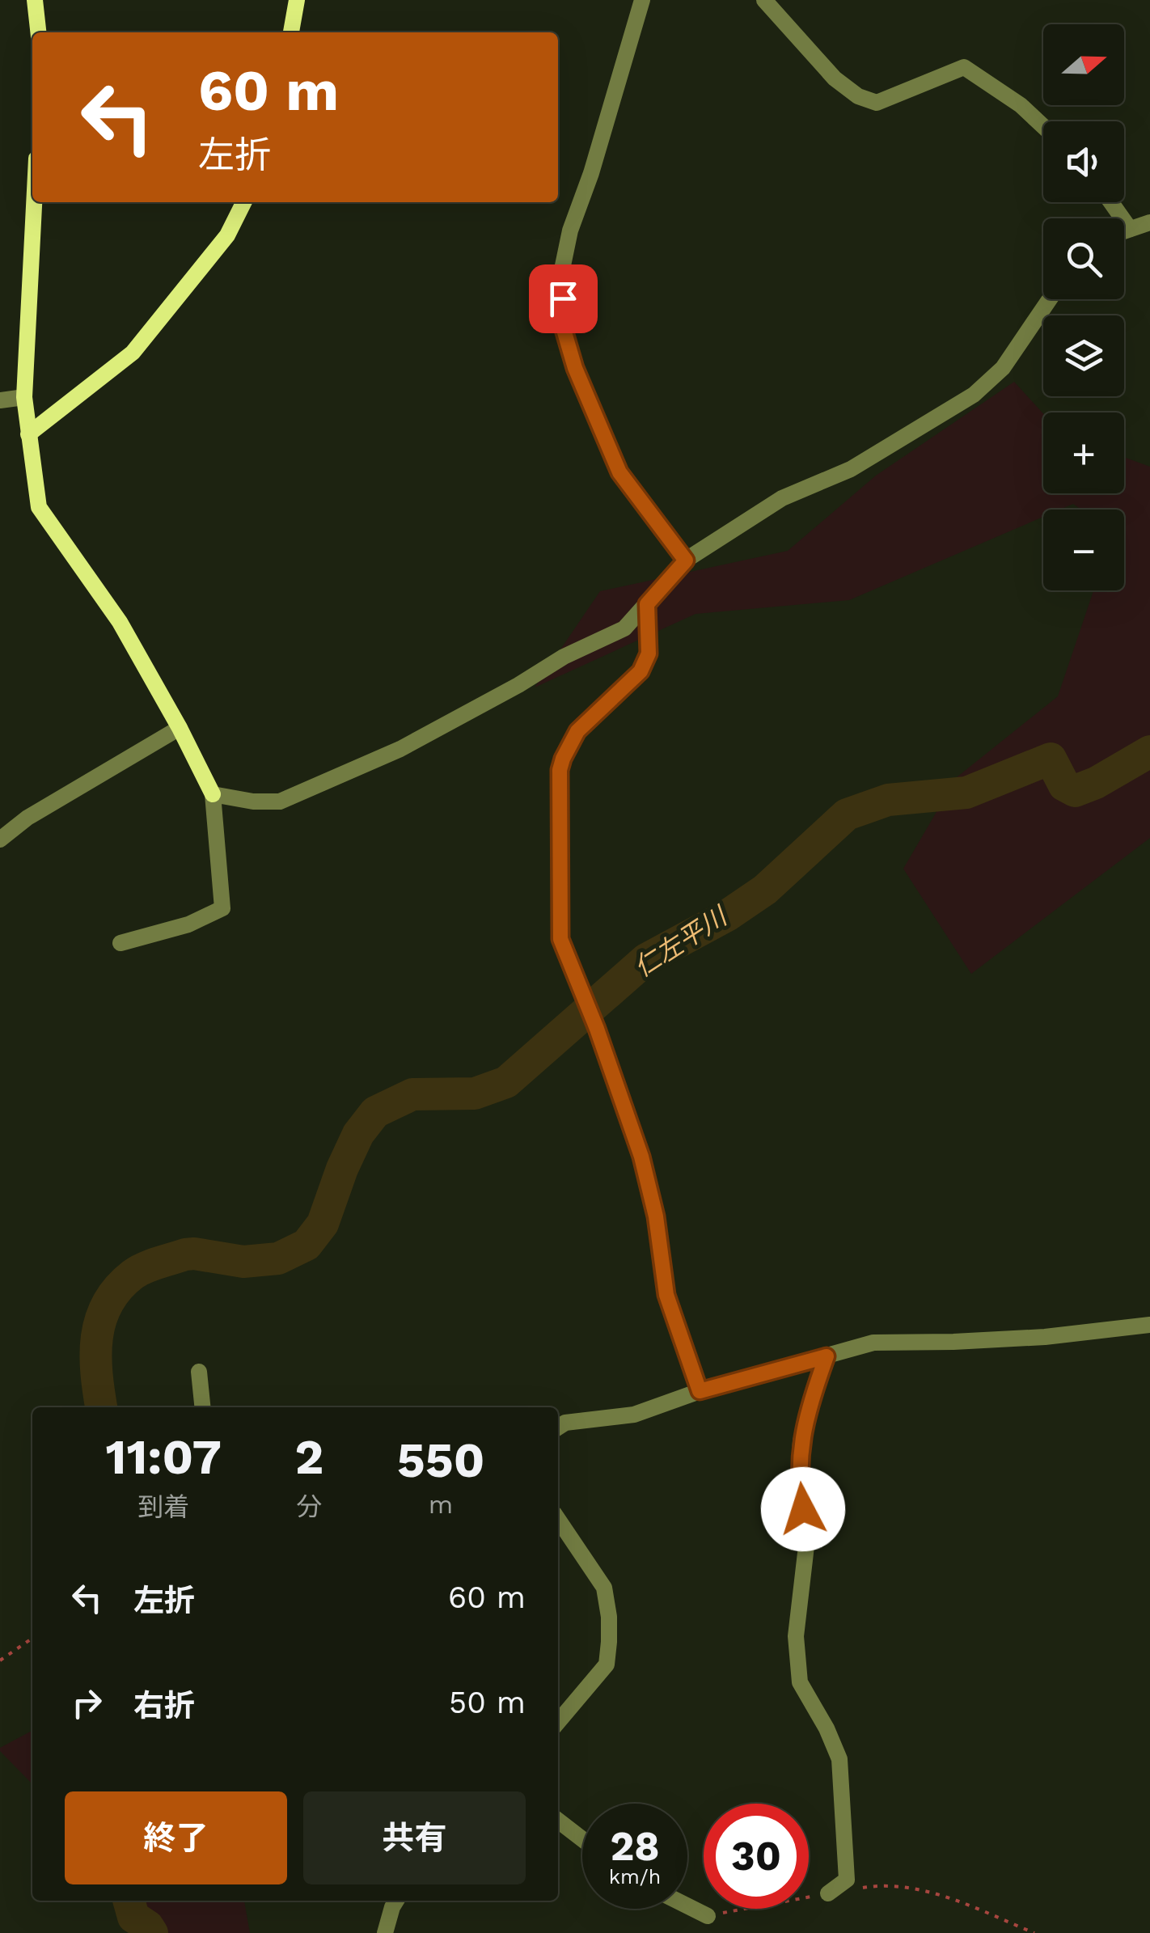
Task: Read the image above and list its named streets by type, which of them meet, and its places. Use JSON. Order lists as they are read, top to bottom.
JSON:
{
  "water": ["仁左平川"],
  "north": "right",
  "page": {
    "map_buttons": ["+", "−"],
    "turn": ["60 m", "左折"],
    "eta": [
      "11:07",
      "到着",
      "2",
      "分",
      "550",
      "m"
    ],
    "list": [
      {
        "name": "左折",
        "value": "60 m"
      },
      {
        "name": "右折",
        "value": "50 m"
      }
    ],
    "buttons": ["終了", "共有"],
    "speed": "28 km/h",
    "limit": "30"
  }
}
